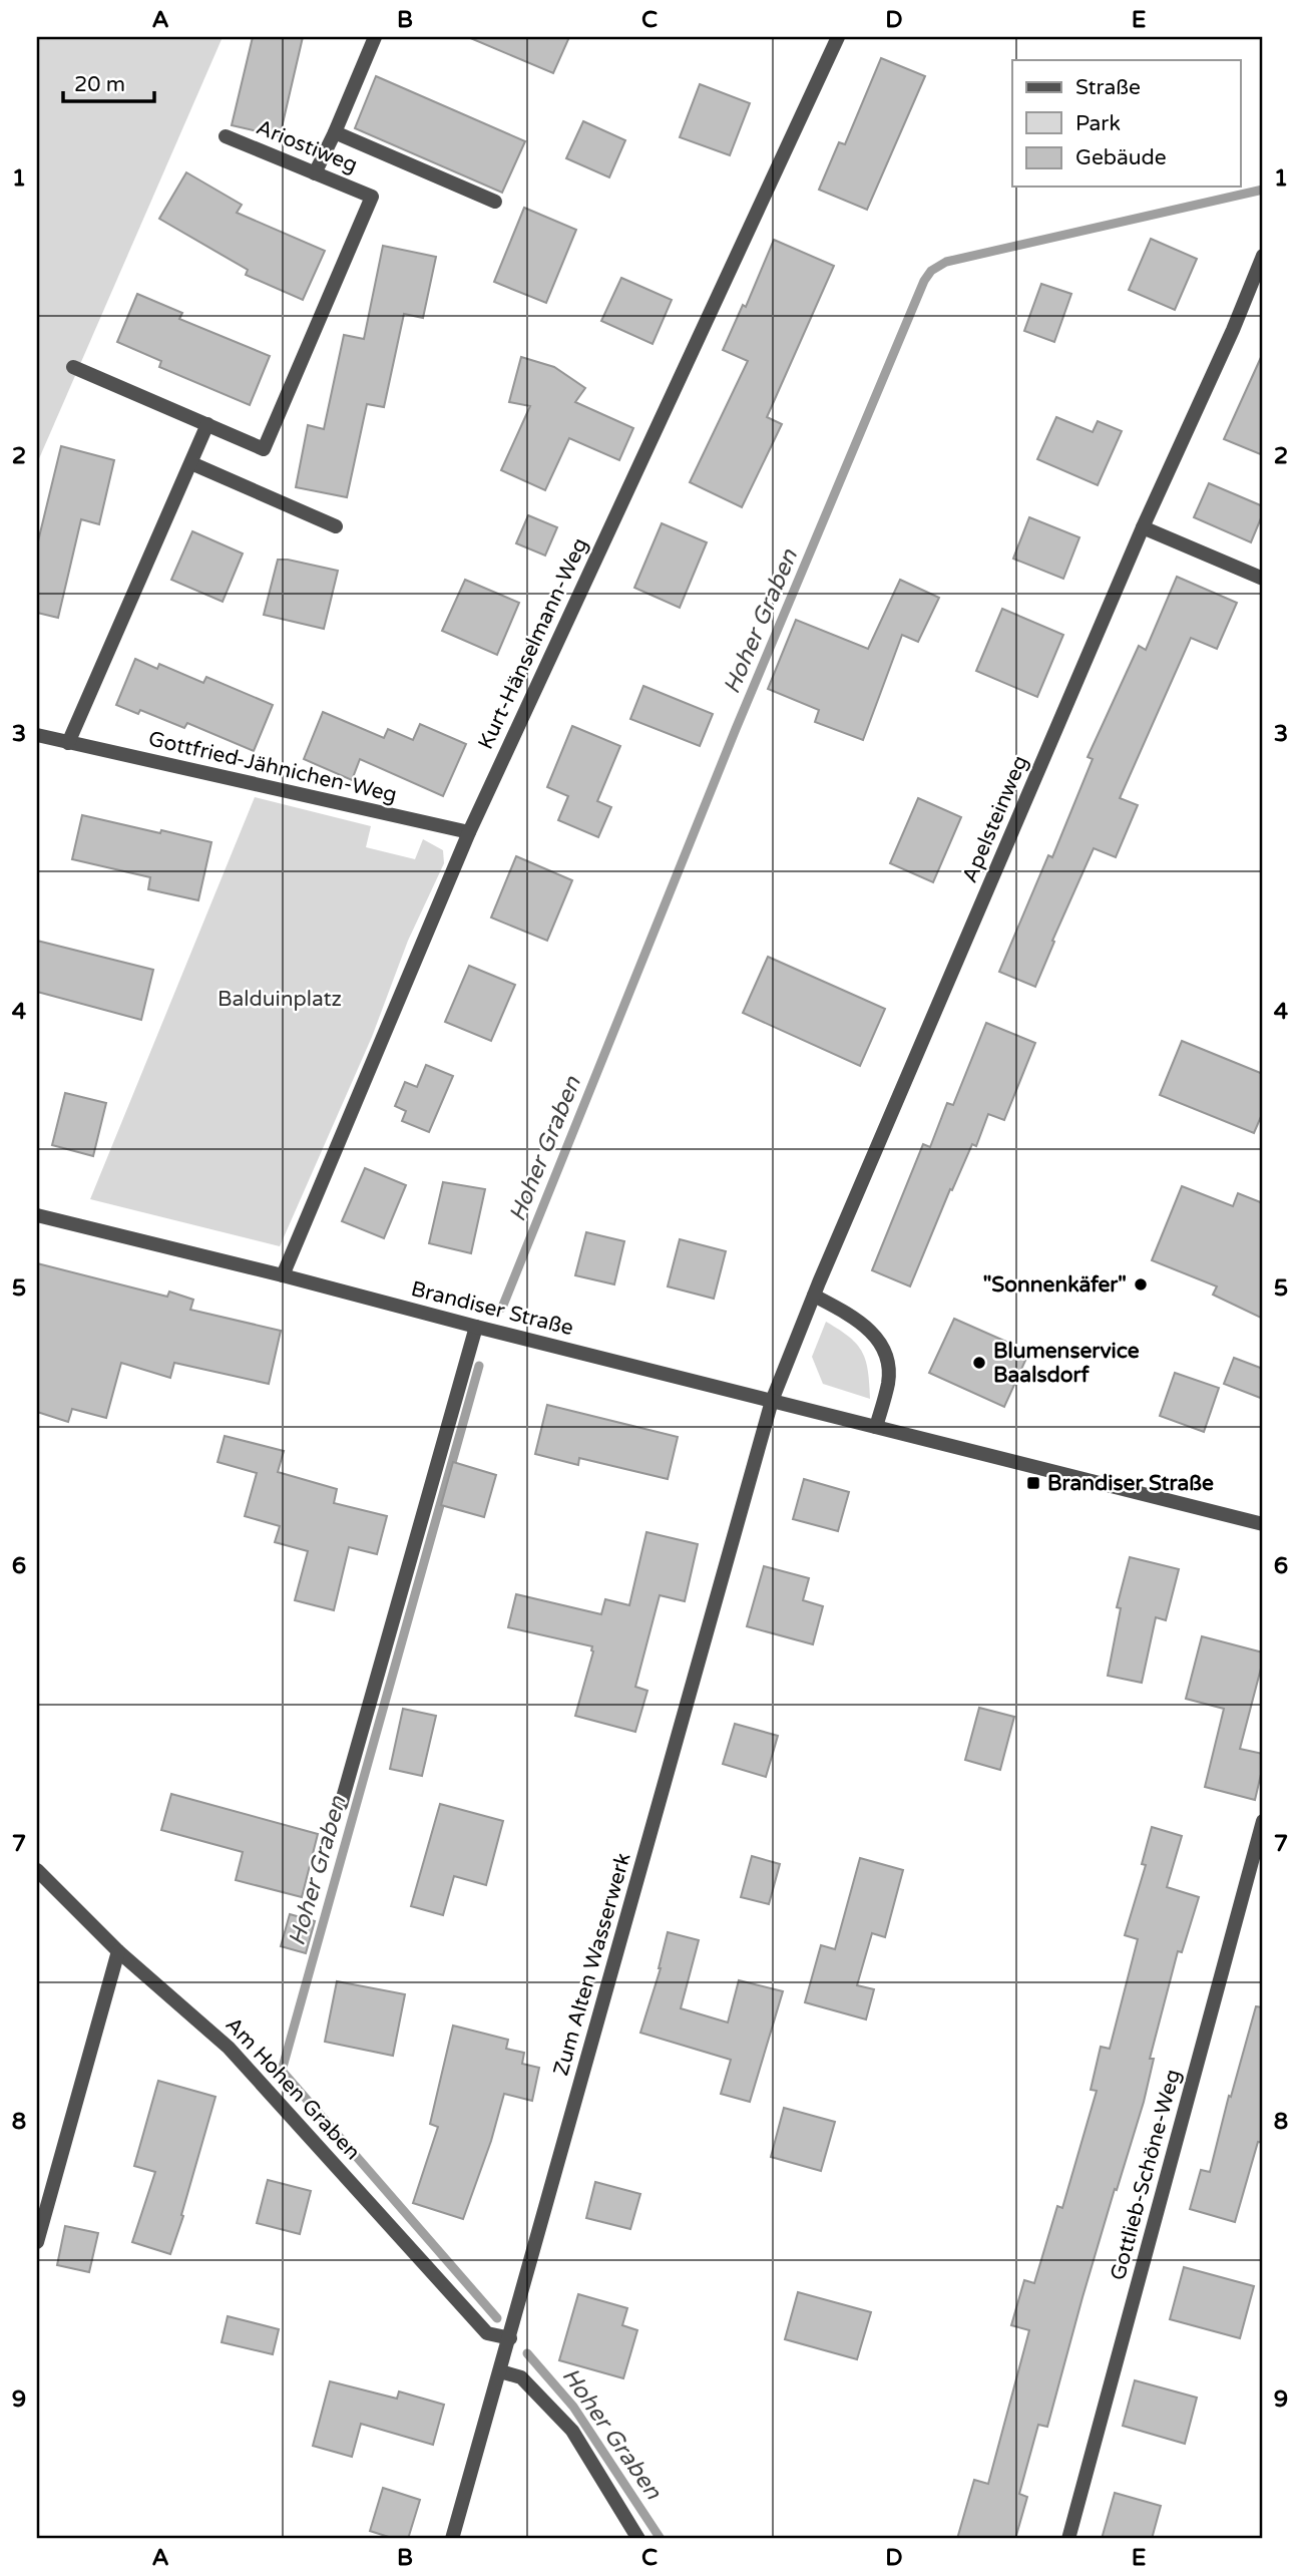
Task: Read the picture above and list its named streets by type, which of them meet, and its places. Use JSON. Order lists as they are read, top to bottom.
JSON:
{
  "streets": {
    "street": [
      "Ariostiweg",
      "Kurt-Hänselmann-Weg",
      "Gottfried-Jähnichen-Weg",
      "Apelsteinweg",
      "Brandiser Straße",
      "Zum Alten Wasserwerk",
      "Am Hohen Graben",
      "Gottlieb-Schöne-Weg"
    ]
  },
  "crossings": [
    ["Kurt-Hänselmann-Weg", "Gottfried-Jähnichen-Weg"],
    ["Kurt-Hänselmann-Weg", "Brandiser Straße"],
    ["Apelsteinweg", "Brandiser Straße"],
    ["Apelsteinweg", "Zum Alten Wasserwerk"],
    ["Brandiser Straße", "Zum Alten Wasserwerk"],
    ["Zum Alten Wasserwerk", "Am Hohen Graben"]
  ],
  "water": ["Hoher Graben"],
  "parks": ["Balduinplatz"],
  "places": {
    "other": ["\"Sonnenkäfer\"", "Blumenservice Baalsdorf"],
    "transit": ["Brandiser Straße"]
  },
  "legend": ["Straße", "Park", "Gebäude"],
  "scale_bar": "20 m",
  "grid": {
    "columns": [
      "A",
      "B",
      "C",
      "D",
      "E"
    ],
    "rows": [
      "1",
      "2",
      "3",
      "4",
      "5",
      "6",
      "7",
      "8",
      "9"
    ]
  }
}
